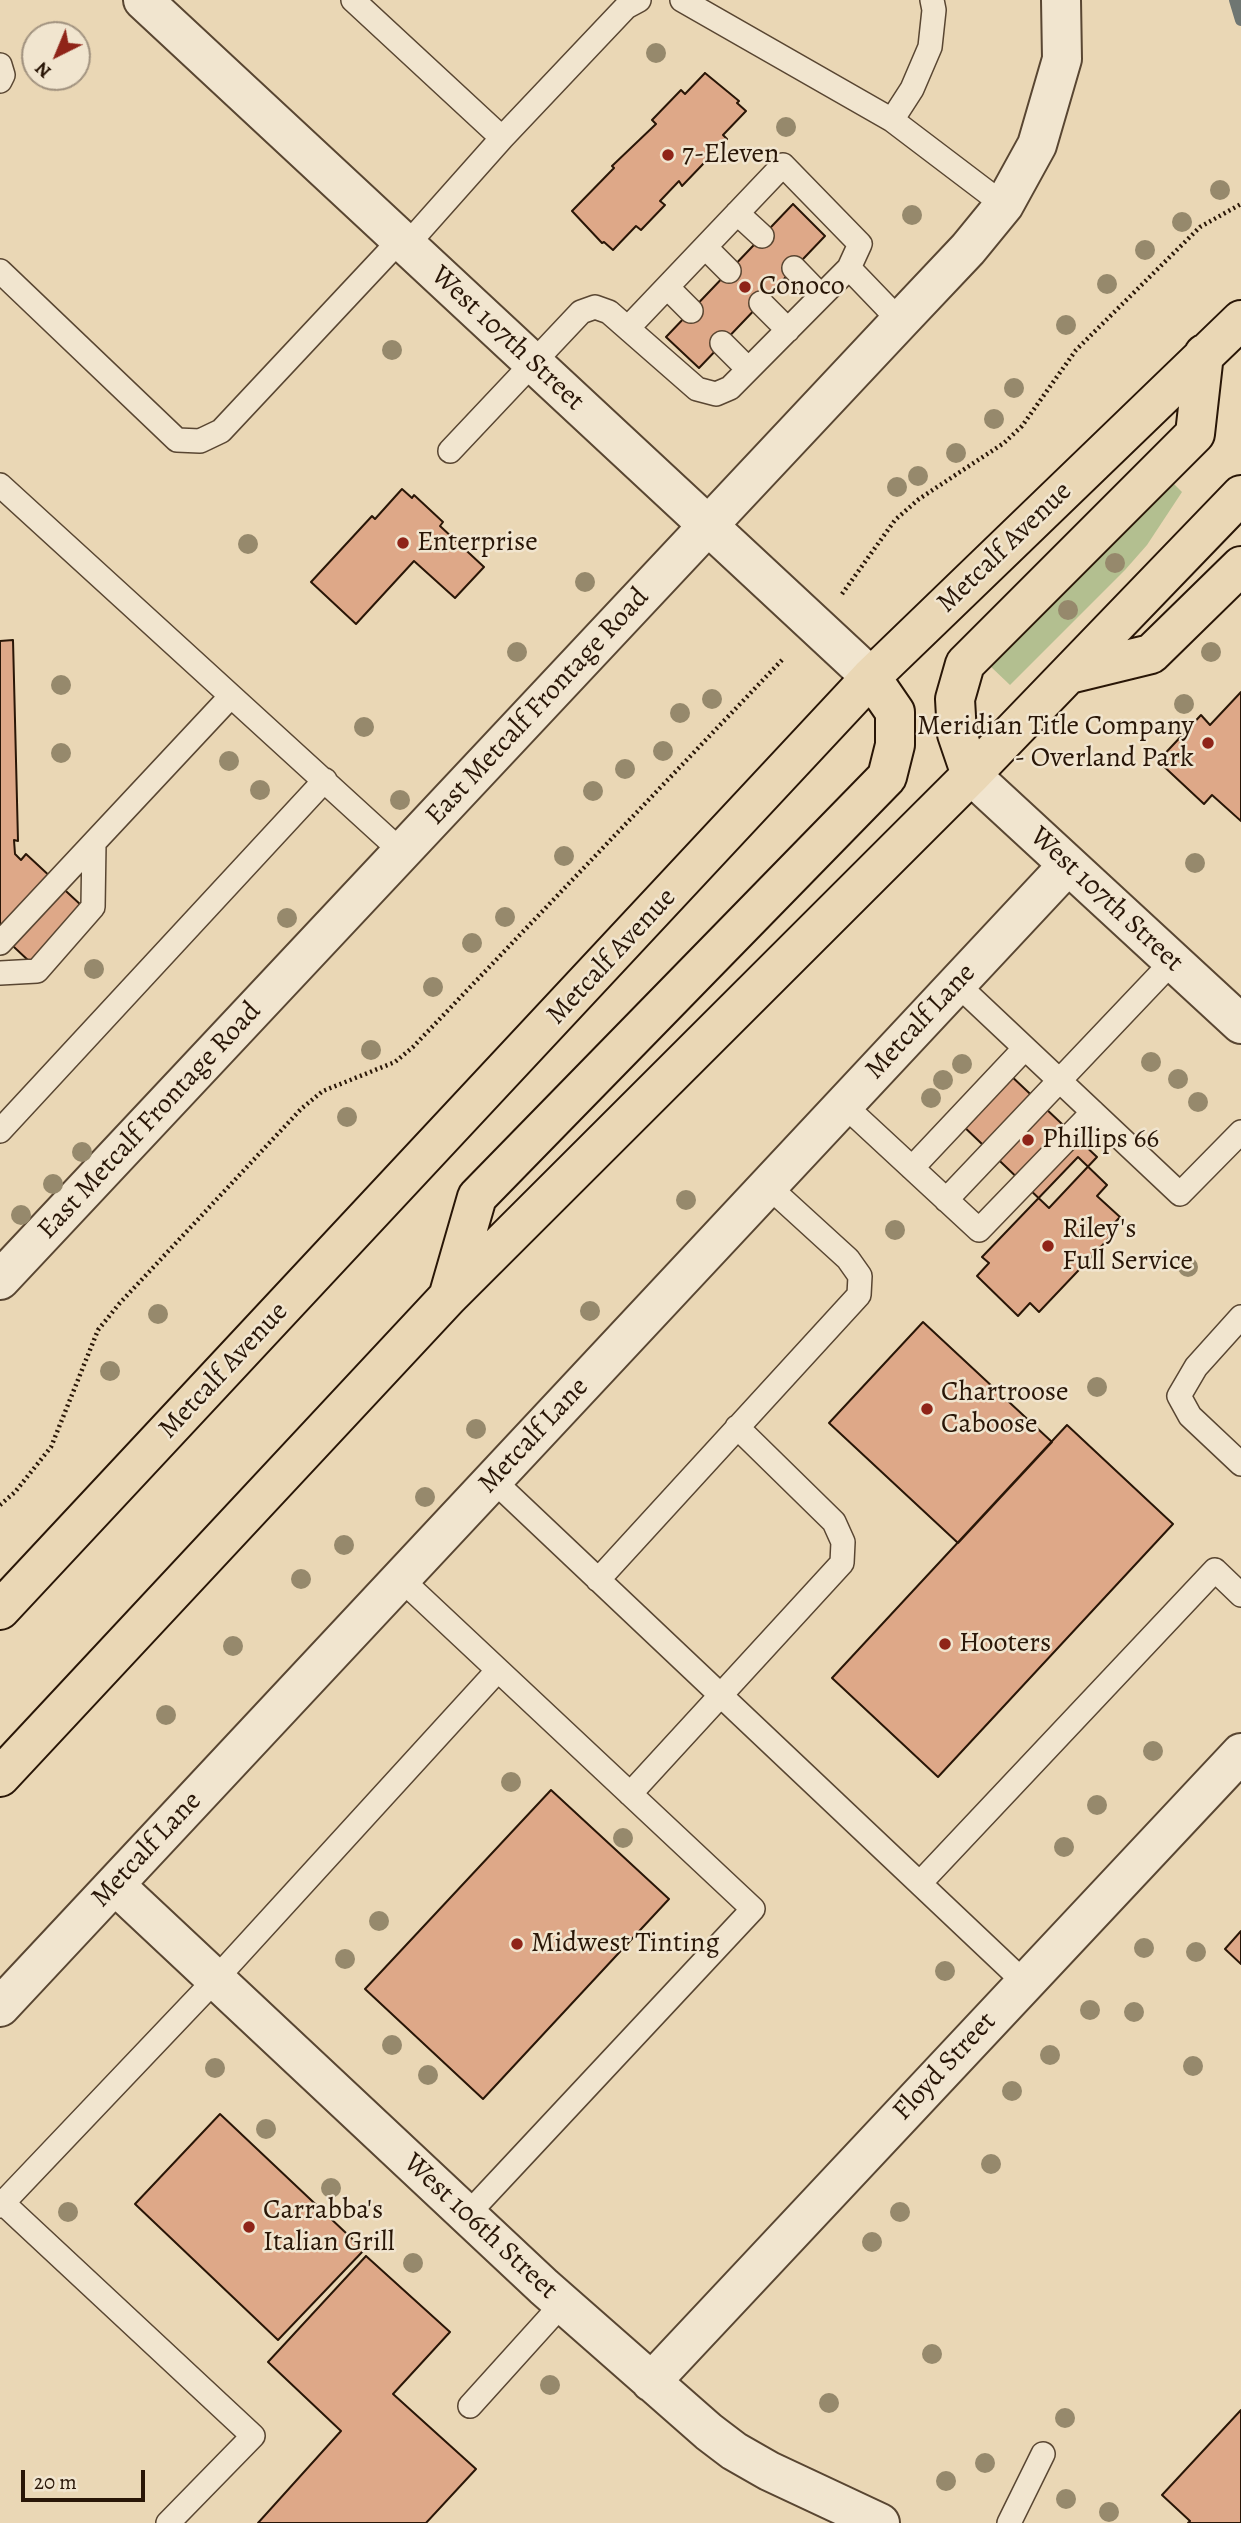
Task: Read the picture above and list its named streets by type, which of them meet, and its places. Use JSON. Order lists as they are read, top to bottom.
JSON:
{
  "streets": {
    "main road": ["Metcalf Avenue"],
    "street": [
      "West 107th Street",
      "East Metcalf Frontage Road",
      "Metcalf Lane",
      "Floyd Street",
      "West 106th Street"
    ]
  },
  "crossings": [
    ["West 107th Street", "Metcalf Avenue"],
    ["West 107th Street", "East Metcalf Frontage Road"],
    ["West 107th Street", "Metcalf Lane"],
    ["Metcalf Lane", "West 106th Street"],
    ["Floyd Street", "West 106th Street"]
  ],
  "places": [
    "7-Eleven",
    "Conoco",
    "Enterprise",
    "Meridian Title Company - Overland Park",
    "Phillips 66",
    "Riley's Full Service",
    "Chartroose Caboose",
    "Hooters",
    "Midwest Tinting",
    "Carrabba's Italian Grill"
  ],
  "scale_bar": "20 m",
  "north": "bottom left"
}
